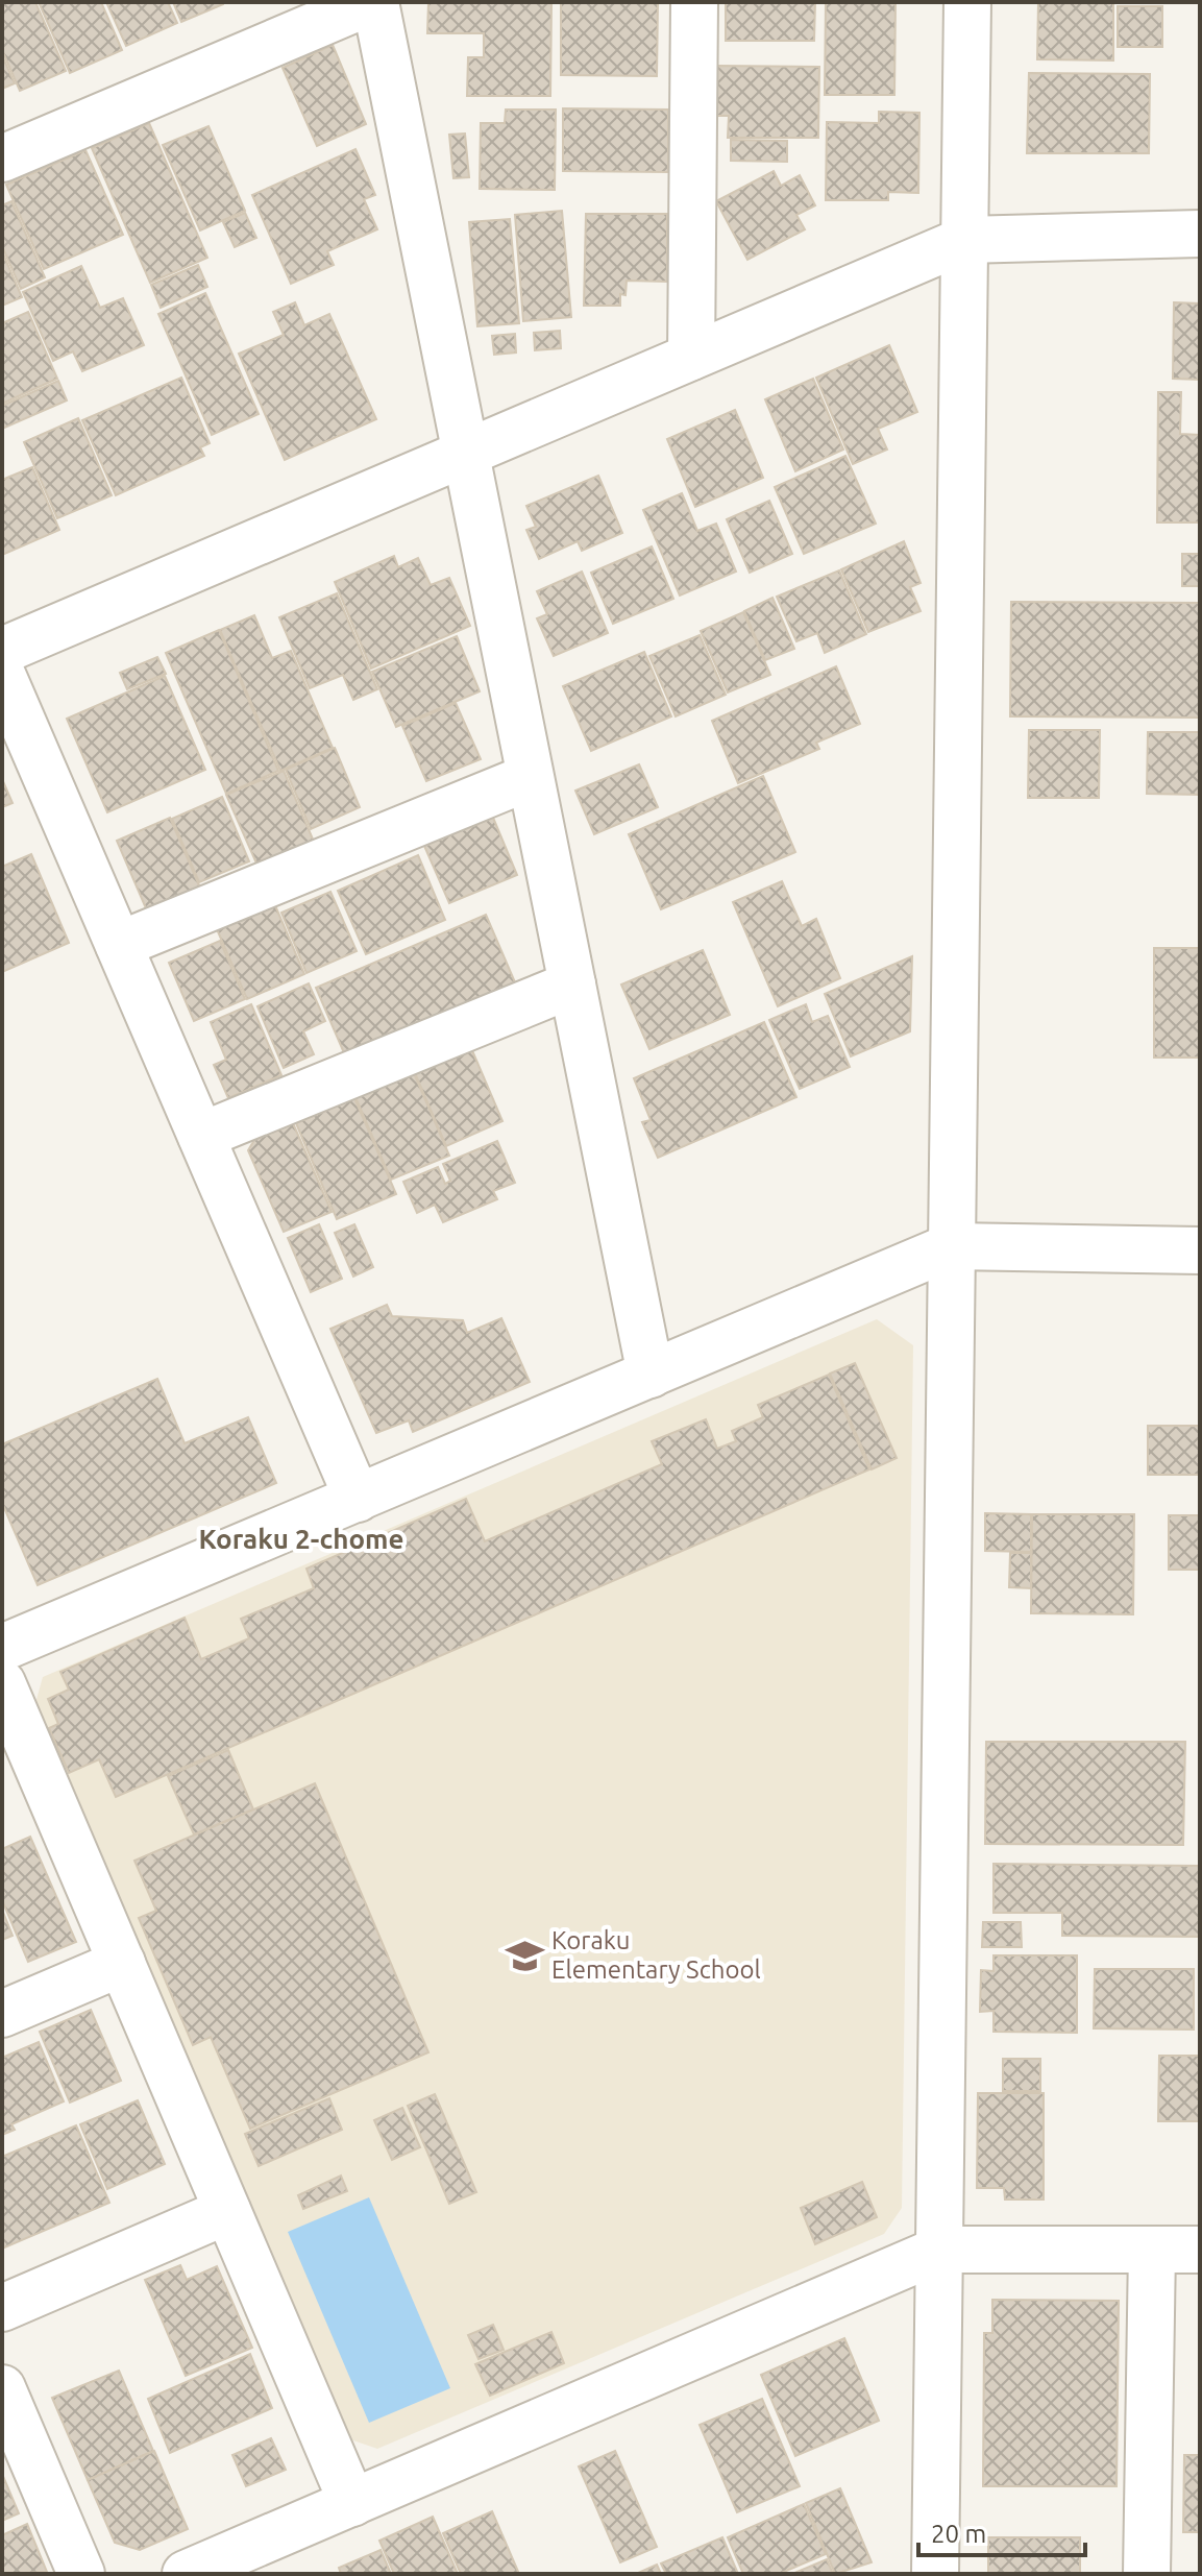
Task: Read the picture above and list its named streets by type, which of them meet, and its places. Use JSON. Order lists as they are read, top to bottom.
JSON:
{
  "districts": ["Koraku 2-chome"],
  "places": {
    "school or university": ["Koraku Elementary School"]
  },
  "scale_bar": "20 m"
}
